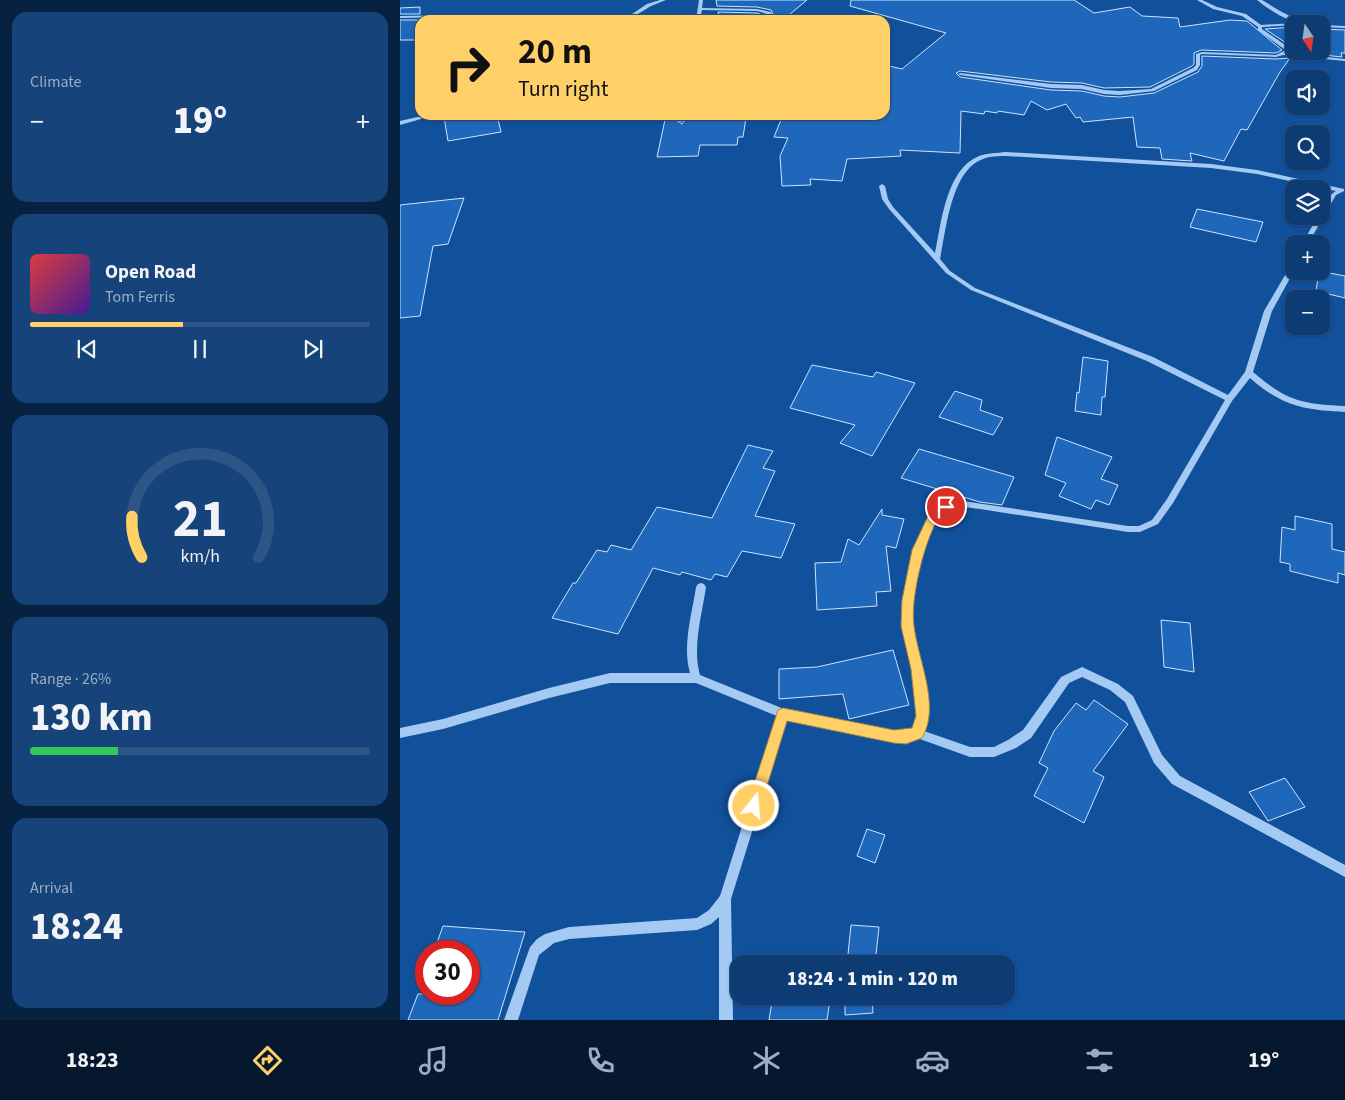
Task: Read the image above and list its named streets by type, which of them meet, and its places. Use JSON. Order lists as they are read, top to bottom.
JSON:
{
  "north": "bottom",
  "page": {
    "tile": [
      "Climate",
      ["Range · 26%", "130 km"],
      ["Arrival", "18:24"]
    ],
    "map_buttons": ["+", "−"],
    "turn": ["20 m", "Turn right"],
    "heat": ["−", "19°", "+"],
    "song": ["Open Road", "Tom Ferris"],
    "limit": "30",
    "trip": "18:24 · 1 min · 120 m",
    "tabs": ["18:23", "19°"],
    "gauge": ["21", "km/h"]
  }
}
